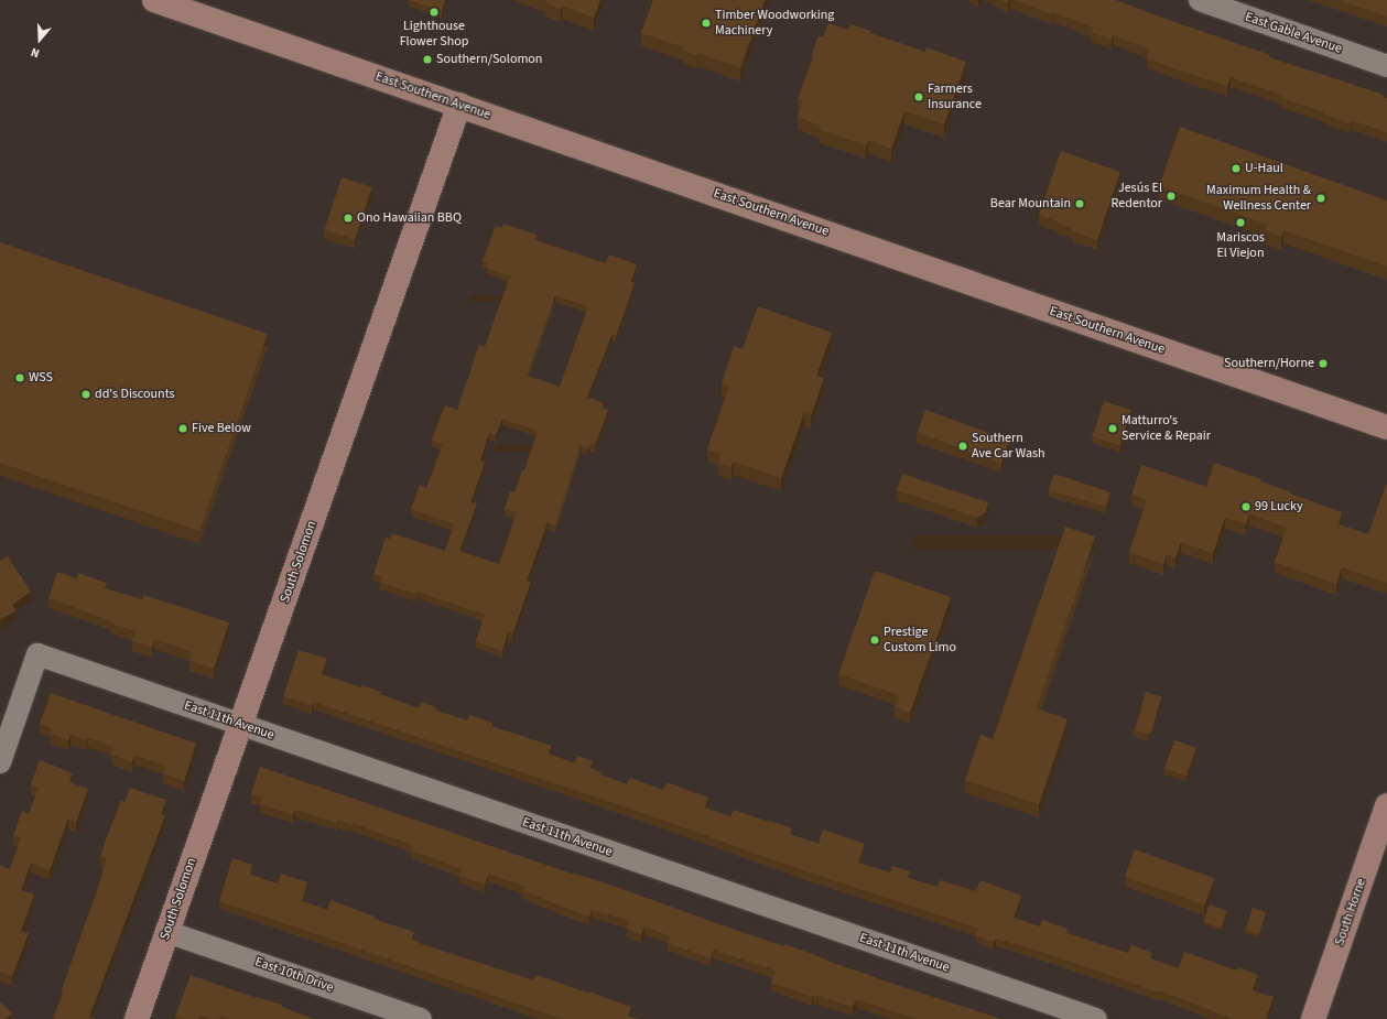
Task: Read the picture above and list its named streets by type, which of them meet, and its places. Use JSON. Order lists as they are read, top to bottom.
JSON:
{
  "streets": {
    "main road": ["East Southern Avenue", "South Solomon", "South Horne"],
    "street": ["East Gable Avenue", "East 11th Avenue", "East 10th Drive"]
  },
  "crossings": [
    ["East Southern Avenue", "South Solomon"],
    ["South Solomon", "East 11th Avenue"],
    ["South Solomon", "East 10th Drive"]
  ],
  "places": [
    "Lighthouse Flower Shop",
    "Timber Woodworking Machinery",
    "Southern/Solomon",
    "Farmers Insurance",
    "U-Haul",
    "Jesús El Redentor",
    "Maximum Health & Wellness Center",
    "Bear Mountain",
    "Ono Hawaiian BBQ",
    "Mariscos El Viejon",
    "Southern/Horne",
    "WSS",
    "dd's Discounts",
    "Five Below",
    "Matturro's Service & Repair",
    "Southern Ave Car Wash",
    "99 Lucky",
    "Prestige Custom Limo"
  ],
  "north": "bottom"
}
